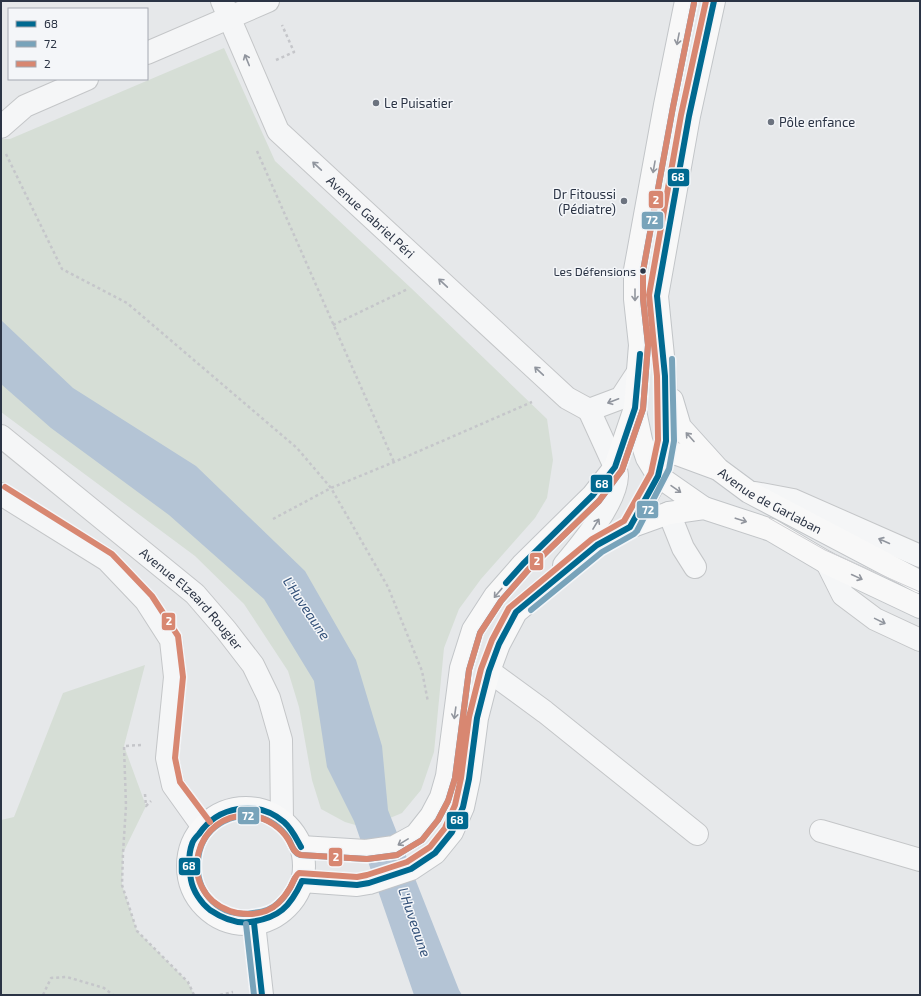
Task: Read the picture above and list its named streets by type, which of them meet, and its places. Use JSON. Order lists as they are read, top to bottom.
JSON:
{
  "streets": {
    "main road": ["Avenue de Garlaban"],
    "street": ["Avenue Gabriel Péri", "Avenue Elzeard Rougier"]
  },
  "crossings": [
    ["Avenue de Garlaban", "Avenue Elzeard Rougier"]
  ],
  "one_way": ["Avenue Gabriel Péri"],
  "water": ["L'Huveaune"],
  "places": [
    "Le Puisatier",
    "Pôle enfance",
    "Dr Fitoussi (Pédiatre)",
    "Les Défensions"
  ],
  "lines": ["transit line 68", "transit line 2", "transit line 72"],
  "legend": ["68", "72", "2"]
}
